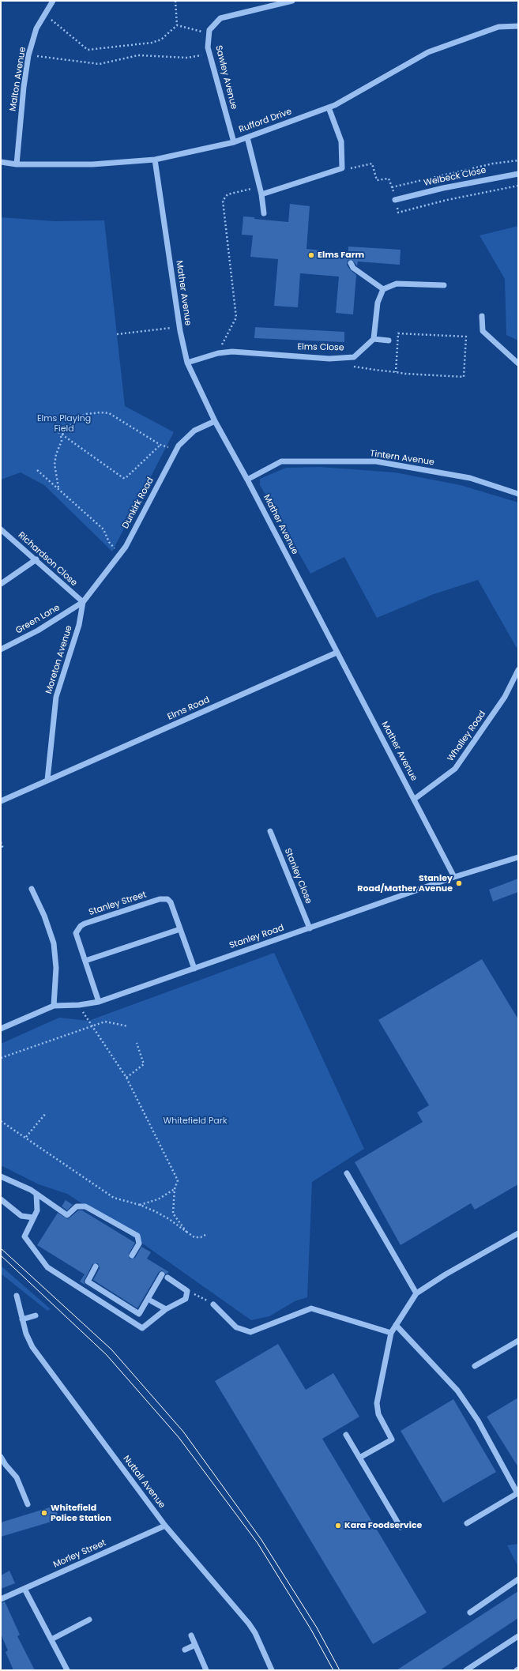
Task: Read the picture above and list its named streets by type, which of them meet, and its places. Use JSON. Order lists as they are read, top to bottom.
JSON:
{
  "streets": {
    "street": [
      "Sawley Avenue",
      "Malton Avenue",
      "Rufford Drive",
      "Welbeck Close",
      "Mather Avenue",
      "Elms Close",
      "Tintern Avenue",
      "Dunkirk Road",
      "Richardson Close",
      "Green Lane",
      "Moreton Avenue",
      "Elms Road",
      "Whalley Road",
      "Stanley Close",
      "Stanley Street",
      "Stanley Road",
      "Nuttall Avenue",
      "Morley Street"
    ]
  },
  "crossings": [
    ["Sawley Avenue", "Rufford Drive"],
    ["Malton Avenue", "Rufford Drive"],
    ["Rufford Drive", "Mather Avenue"],
    ["Mather Avenue", "Elms Close"],
    ["Mather Avenue", "Tintern Avenue"],
    ["Mather Avenue", "Dunkirk Road"],
    ["Mather Avenue", "Elms Road"],
    ["Mather Avenue", "Whalley Road"],
    ["Mather Avenue", "Stanley Road"],
    ["Dunkirk Road", "Richardson Close"],
    ["Dunkirk Road", "Green Lane"],
    ["Dunkirk Road", "Moreton Avenue"],
    ["Richardson Close", "Green Lane"],
    ["Richardson Close", "Moreton Avenue"],
    ["Green Lane", "Moreton Avenue"],
    ["Moreton Avenue", "Elms Road"],
    ["Stanley Close", "Stanley Road"],
    ["Stanley Street", "Stanley Road"],
    ["Nuttall Avenue", "Morley Street"]
  ],
  "parks": ["Elms Playing Field", "Whitefield Park"],
  "places": [
    "Elms Farm",
    "Stanley Road/Mather Avenue",
    "Whitefield Police Station",
    "Kara Foodservice"
  ]
}
